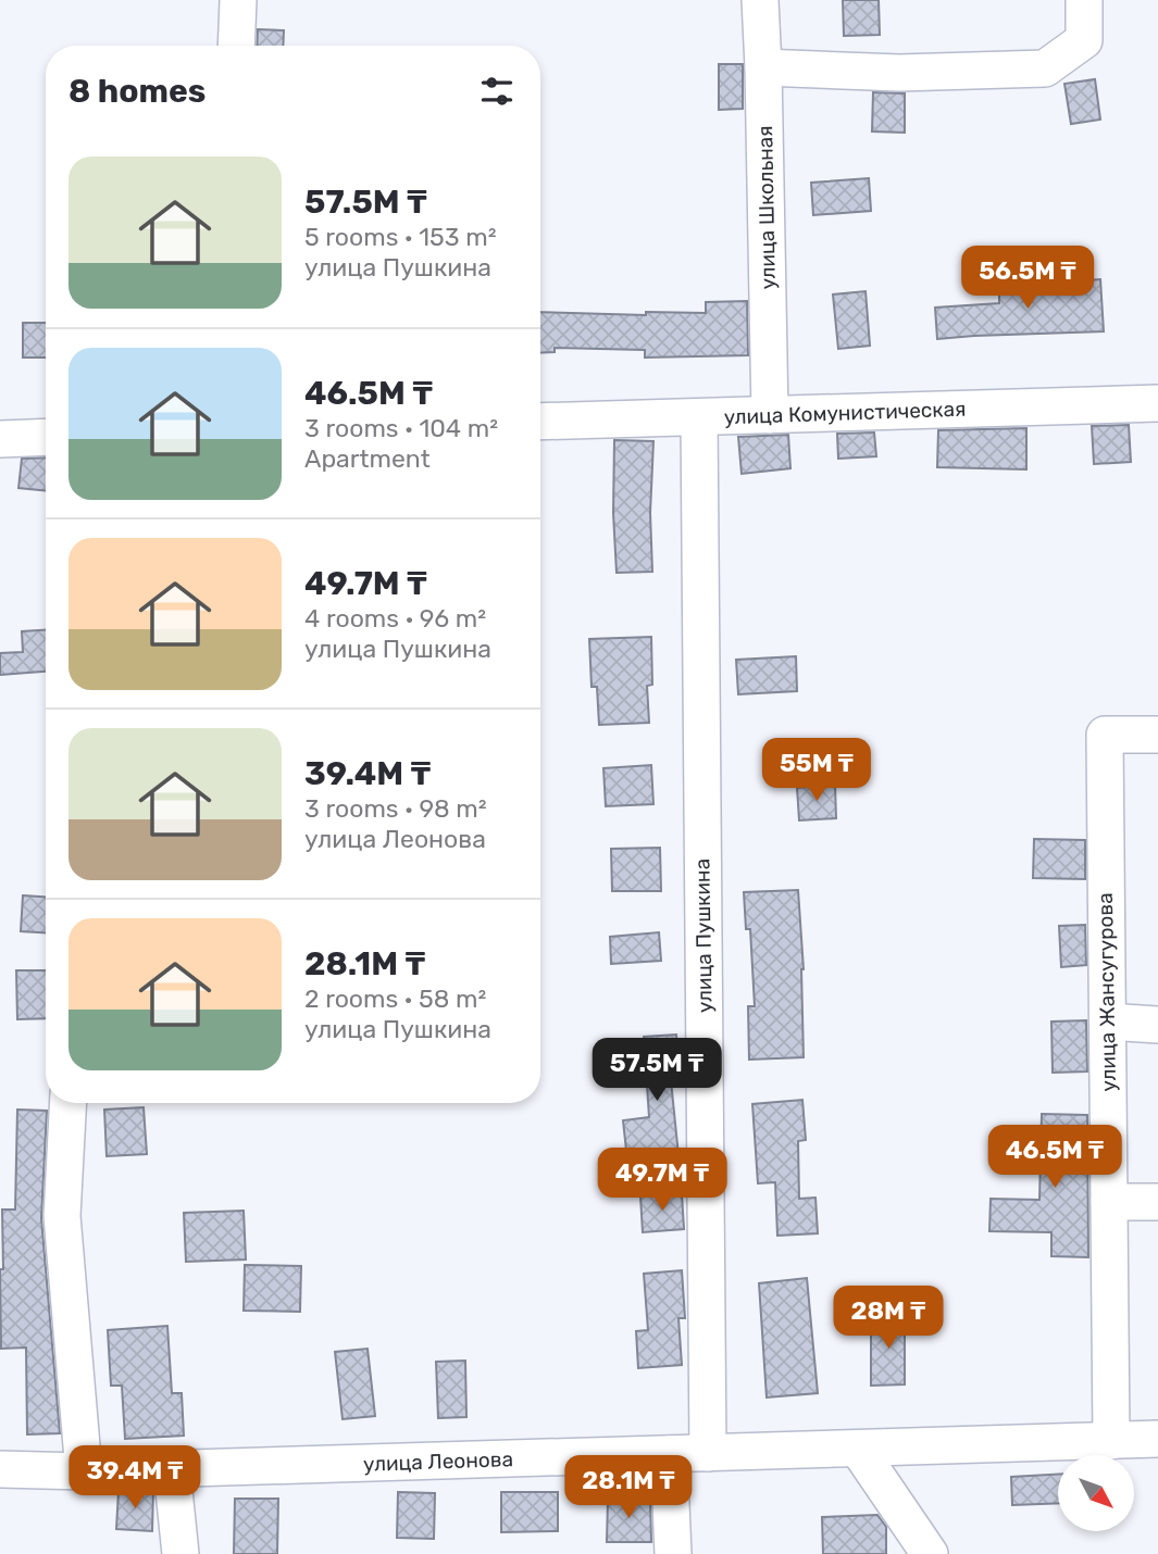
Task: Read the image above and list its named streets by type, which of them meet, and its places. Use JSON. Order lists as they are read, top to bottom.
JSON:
{
  "streets": {
    "street": [
      "улица Школьная",
      "улица Комунистическая",
      "улица Пушкина",
      "улица Жансугурова",
      "улица Леонова"
    ]
  },
  "crossings": [
    ["улица Школьная", "улица Комунистическая"],
    ["улица Комунистическая", "улица Пушкина"],
    ["улица Пушкина", "улица Леонова"],
    ["улица Жансугурова", "улица Леонова"]
  ],
  "north": "bottom right",
  "page": {
    "heading": "8 homes",
    "list": [
      {
        "name": "57.5M ₸",
        "note": "5 rooms · 153 m² · улица Пушкина"
      },
      {
        "name": "46.5M ₸",
        "note": "3 rooms · 104 m² · Apartment"
      },
      {
        "name": "49.7M ₸",
        "note": "4 rooms · 96 m² · улица Пушкина"
      },
      {
        "name": "39.4M ₸",
        "note": "3 rooms · 98 m² · улица Леонова"
      },
      {
        "name": "28.1M ₸",
        "note": "2 rooms · 58 m² · улица Пушкина"
      }
    ],
    "price": [
      "56.5M ₸",
      "55M ₸",
      "57.5M ₸",
      "46.5M ₸",
      "49.7M ₸",
      "28M ₸",
      "39.4M ₸",
      "28.1M ₸"
    ]
  }
}
